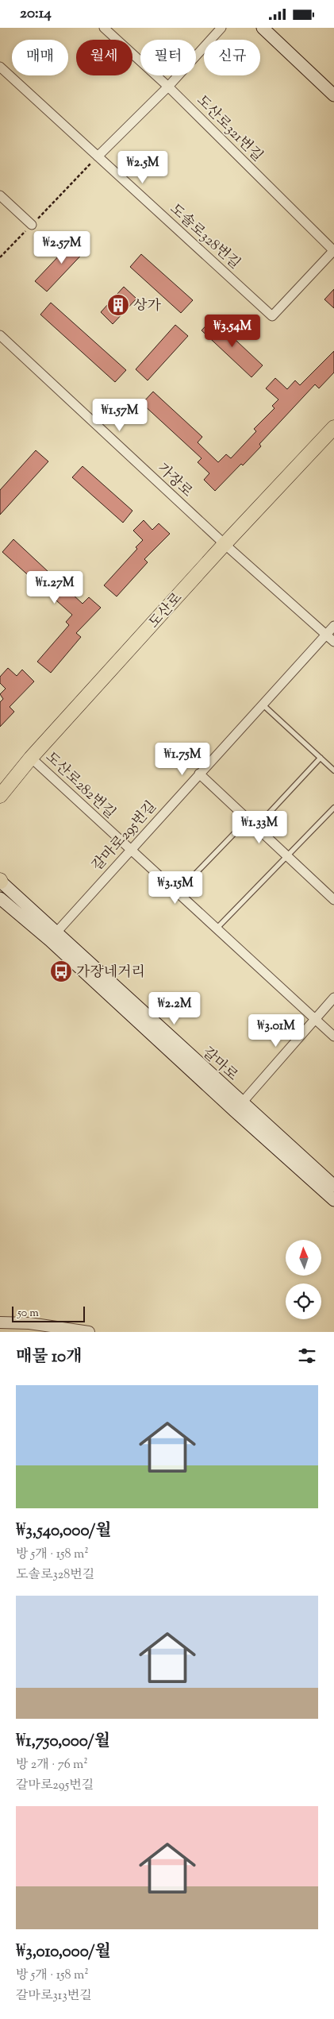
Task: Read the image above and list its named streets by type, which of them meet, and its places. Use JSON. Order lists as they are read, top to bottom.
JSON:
{
  "streets": {
    "main road": ["도산로", "갈마로"],
    "street": [
      "도산로321번길",
      "도솔로328번길",
      "가장로",
      "도산로282번길",
      "갈마로295번길"
    ]
  },
  "crossings": [
    ["도산로321번길", "도솔로328번길"],
    ["가장로", "도산로"],
    ["가장로", "갈마로295번길"],
    ["도산로", "도산로282번길"],
    ["도산로282번길", "갈마로295번길"],
    ["갈마로295번길", "갈마로"]
  ],
  "places": {
    "building": ["상가"],
    "bus stop": ["가장네거리"]
  },
  "scale_bar": "50 m",
  "north": "top",
  "page": {
    "status": "20:14",
    "chip": [
      "매매",
      "월세",
      "필터",
      "신규"
    ],
    "price": [
      "₩2.5M",
      "₩2.57M",
      "₩3.54M",
      "₩1.57M",
      "₩1.27M",
      "₩1.75M",
      "₩1.33M",
      "₩3.15M",
      "₩2.2M",
      "₩3.01M"
    ],
    "scale": "50 m",
    "heading": "매물 10개",
    "list": [
      {
        "name": "₩3,540,000/월",
        "note": "방 5개 · 158 m² · 도솔로328번길"
      },
      {
        "name": "₩1,750,000/월",
        "note": "방 2개 · 76 m² · 갈마로295번길"
      },
      {
        "name": "₩3,010,000/월",
        "note": "방 5개 · 158 m² · 갈마로313번길"
      }
    ]
  }
}
